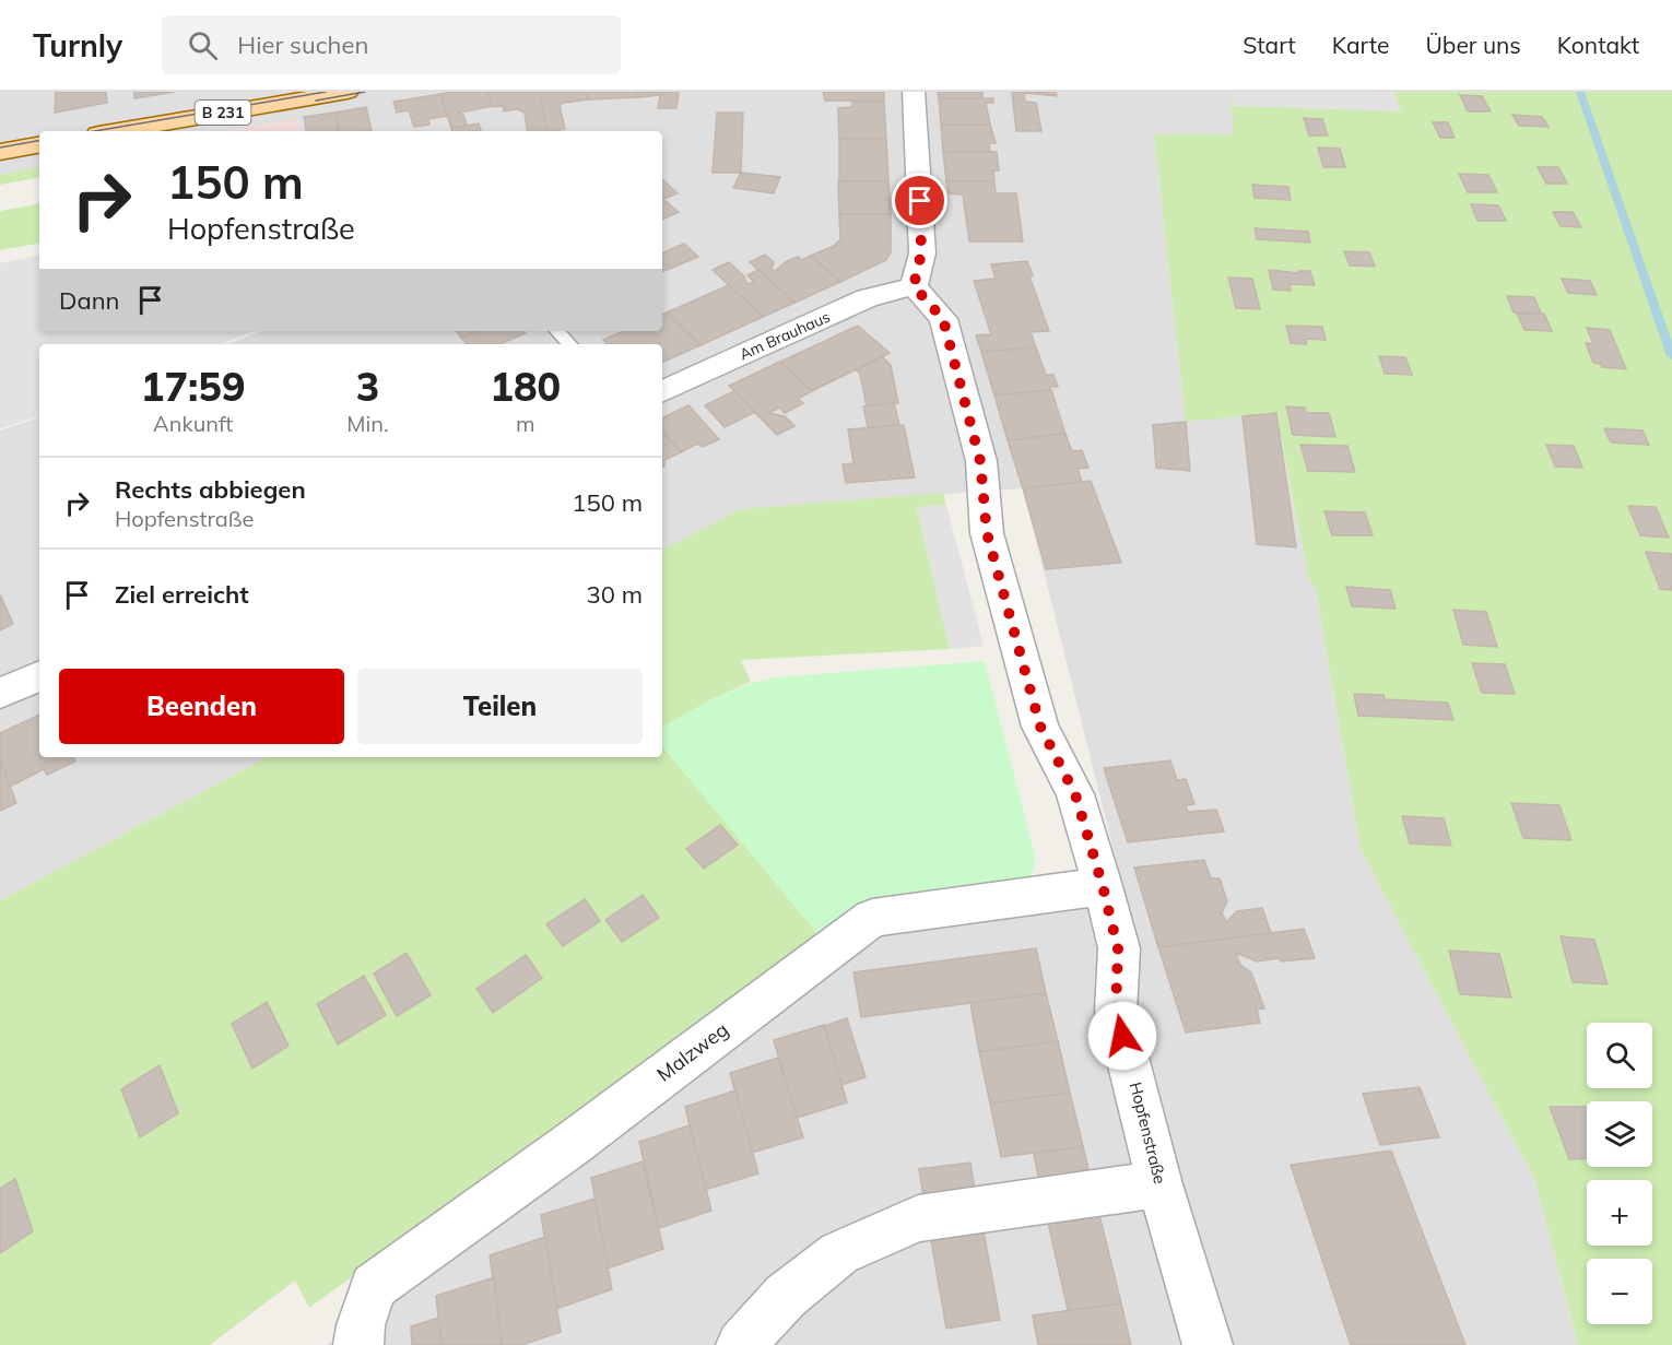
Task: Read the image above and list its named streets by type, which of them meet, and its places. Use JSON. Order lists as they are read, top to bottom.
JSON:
{
  "streets": {
    "main road": ["B 231"],
    "street": ["Am Brauhaus", "Malzweg", "Hopfenstraße"]
  },
  "crossings": [
    ["Am Brauhaus", "Hopfenstraße"],
    ["Malzweg", "Hopfenstraße"]
  ],
  "page": {
    "header": "Turnly",
    "search": "Hier suchen",
    "nav": [
      "Start",
      "Karte",
      "Über uns",
      "Kontakt"
    ],
    "turn": ["150 m", "Hopfenstraße"],
    "then": "Dann",
    "eta": [
      "17:59",
      "Ankunft",
      "3",
      "Min.",
      "180",
      "m"
    ],
    "list": [
      {
        "name": "Rechts abbiegen",
        "note": "Hopfenstraße",
        "value": "150 m"
      },
      {
        "name": "Ziel erreicht",
        "value": "30 m"
      }
    ],
    "buttons": ["Beenden", "Teilen"],
    "map_buttons": ["+", "−"]
  }
}
